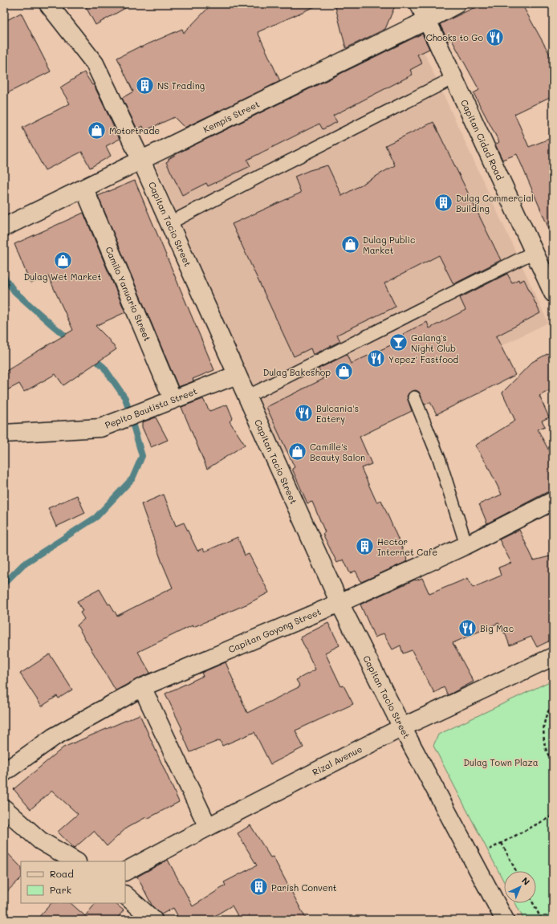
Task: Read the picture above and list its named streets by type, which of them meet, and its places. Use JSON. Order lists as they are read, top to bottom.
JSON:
{
  "streets": {
    "street": [
      "Kempis Street",
      "Capitan Cidad Road",
      "Capitan Tacio Street",
      "Camilo Yanuario Street",
      "Pepito Bautista Street",
      "Capitan Goyong Street",
      "Rizal Avenue"
    ]
  },
  "crossings": [
    ["Kempis Street", "Capitan Cidad Road"],
    ["Kempis Street", "Capitan Tacio Street"],
    ["Kempis Street", "Camilo Yanuario Street"],
    ["Capitan Tacio Street", "Pepito Bautista Street"],
    ["Capitan Tacio Street", "Capitan Goyong Street"],
    ["Capitan Tacio Street", "Rizal Avenue"],
    ["Camilo Yanuario Street", "Pepito Bautista Street"]
  ],
  "parks": ["Dulag Town Plaza"],
  "places": {
    "restaurant": [
      "Chooks to Go",
      "Yepez' Fastfood",
      "Bulcania's Eatery",
      "Big Mac"
    ],
    "building": [
      "NS Trading",
      "Dulag Commercial Building",
      "Hector Internet Cafe",
      "Parish Convent"
    ],
    "shop": [
      "Motortrade",
      "Dulag Public Market",
      "Dulag Wet Market",
      "Dulag Bakeshop",
      "Camille's Beauty Salon"
    ],
    "bar": ["Galang's Night Club"]
  },
  "legend": ["Road", "Park"],
  "north": "top right"
}
